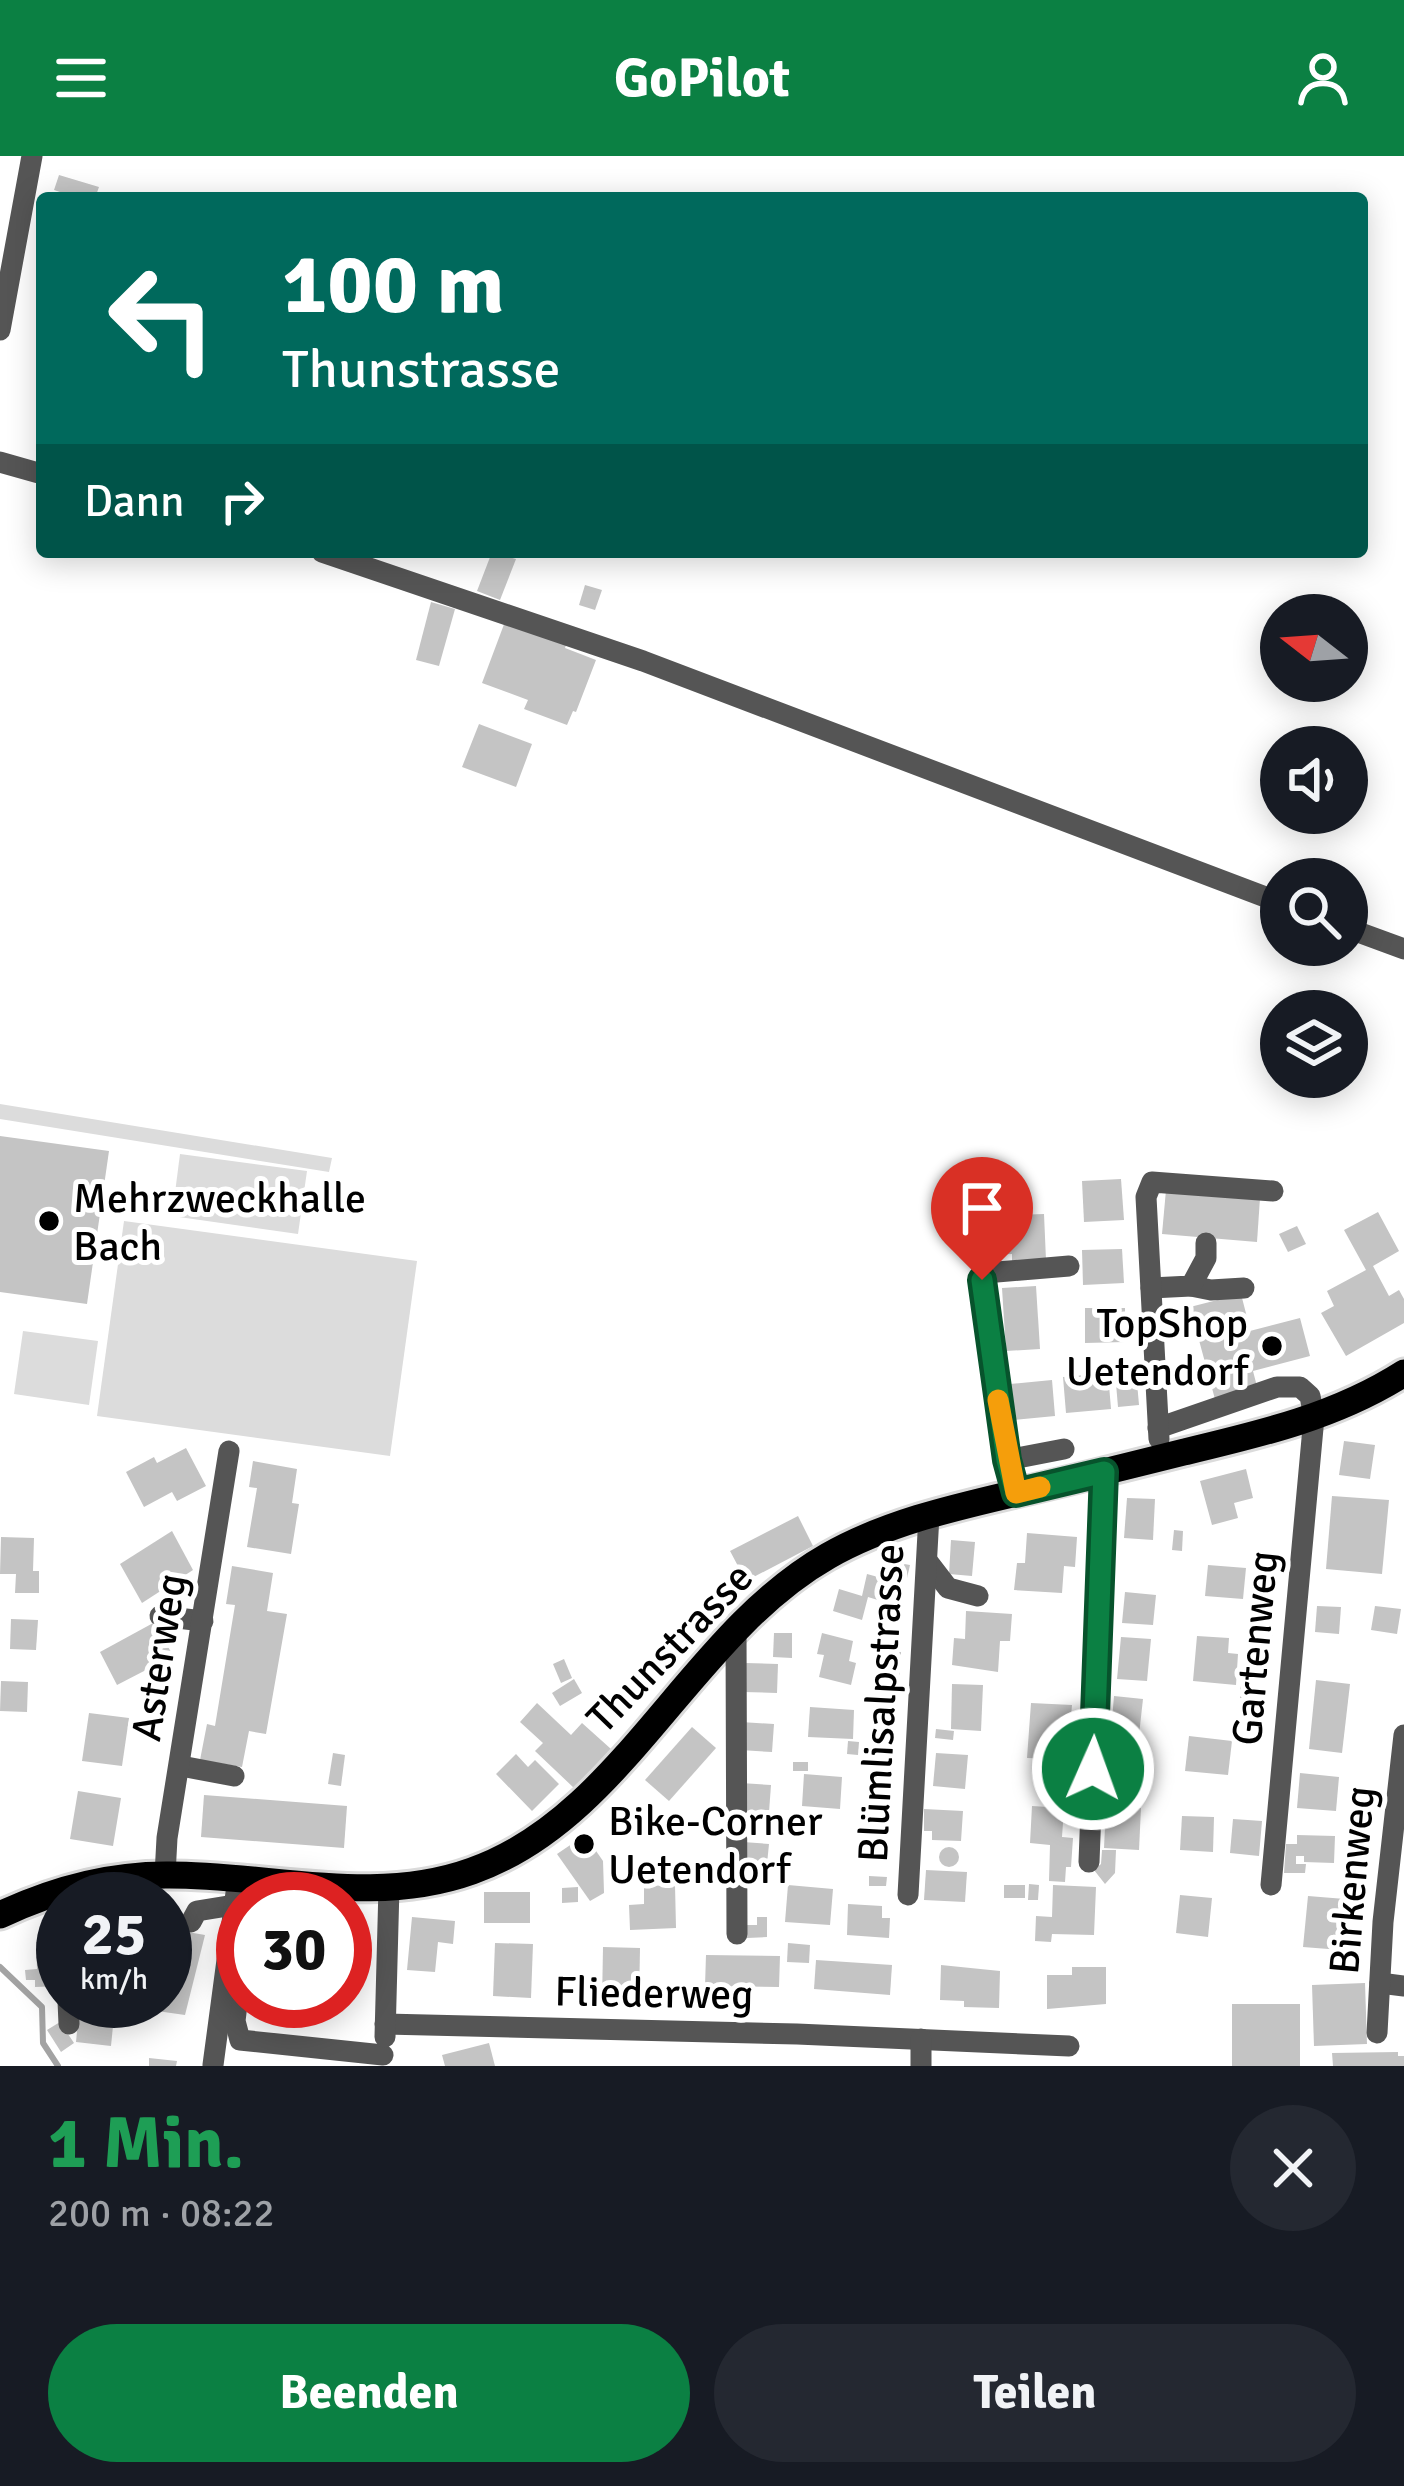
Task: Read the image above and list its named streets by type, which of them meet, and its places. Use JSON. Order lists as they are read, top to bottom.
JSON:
{
  "streets": {
    "main road": ["Thunstrasse"],
    "street": [
      "Gartenweg",
      "Asterweg",
      "Blümlisalpstrasse",
      "Birkenweg",
      "Fliederweg"
    ]
  },
  "crossings": [
    ["Thunstrasse", "Gartenweg"],
    ["Thunstrasse", "Blümlisalpstrasse"]
  ],
  "places": ["Mehrzweckhalle Bach", "TopShop Uetendorf", "Bike-Corner Uetendorf"],
  "north": "left",
  "page": {
    "header": "GoPilot",
    "turn": ["100 m", "Thunstrasse"],
    "then": "Dann",
    "speed": "25 km/h",
    "limit": "30",
    "heading": ["1 Min.", "200 m · 08:22"],
    "buttons": ["Beenden", "Teilen"]
  }
}
